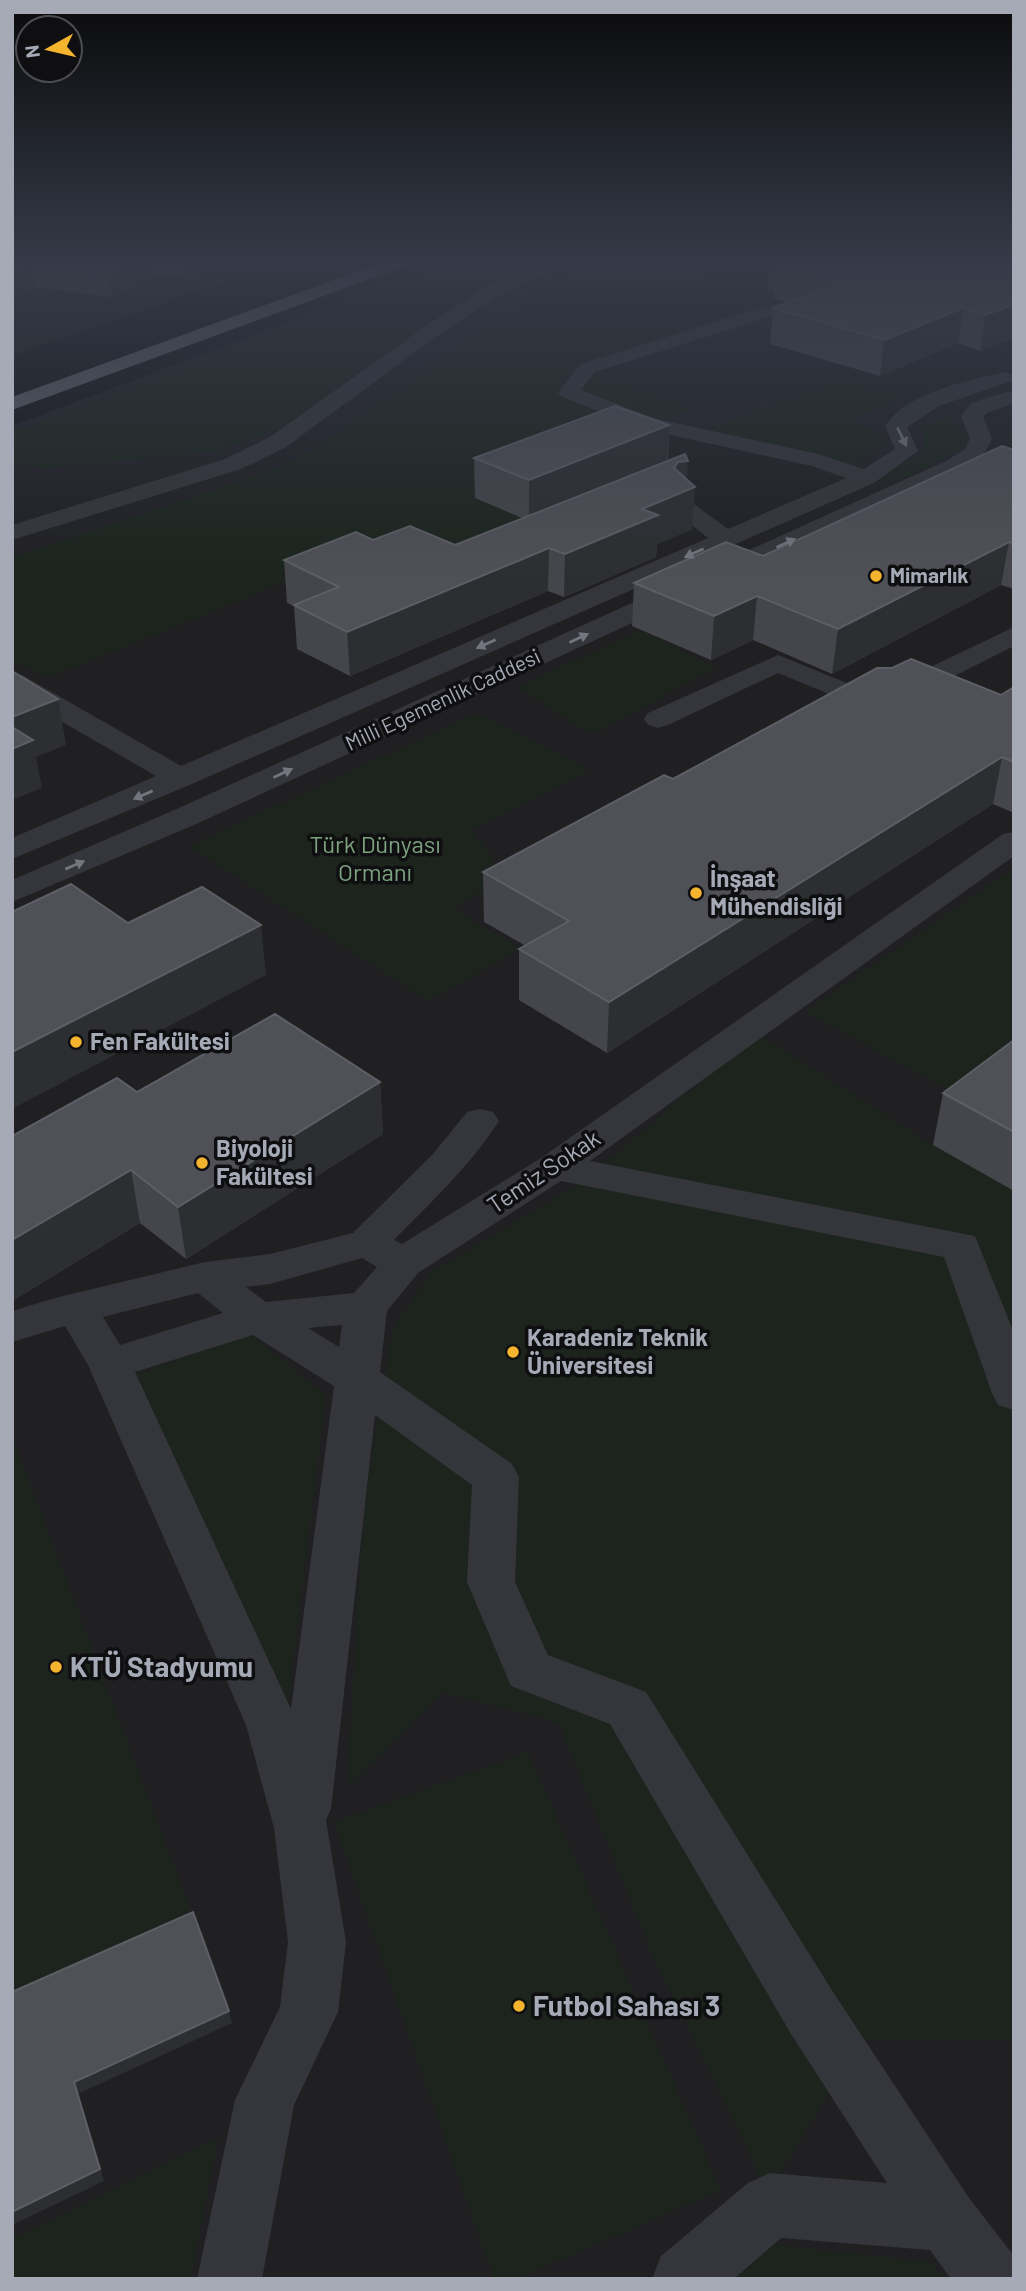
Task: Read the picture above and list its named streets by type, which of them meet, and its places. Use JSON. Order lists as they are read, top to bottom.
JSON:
{
  "streets": {
    "street": ["Milli Egemenlik Caddesi", "Temiz Sokak"]
  },
  "parks": ["Türk Dünyası Ormanı"],
  "places": [
    "Mimarlık",
    "İnşaat Mühendisliği",
    "Fen Fakültesi",
    "Biyoloji Fakültesi",
    "Karadeniz Teknik Üniversitesi",
    "KTÜ Stadyumu",
    "Futbol Sahası 3"
  ],
  "north": "left"
}
